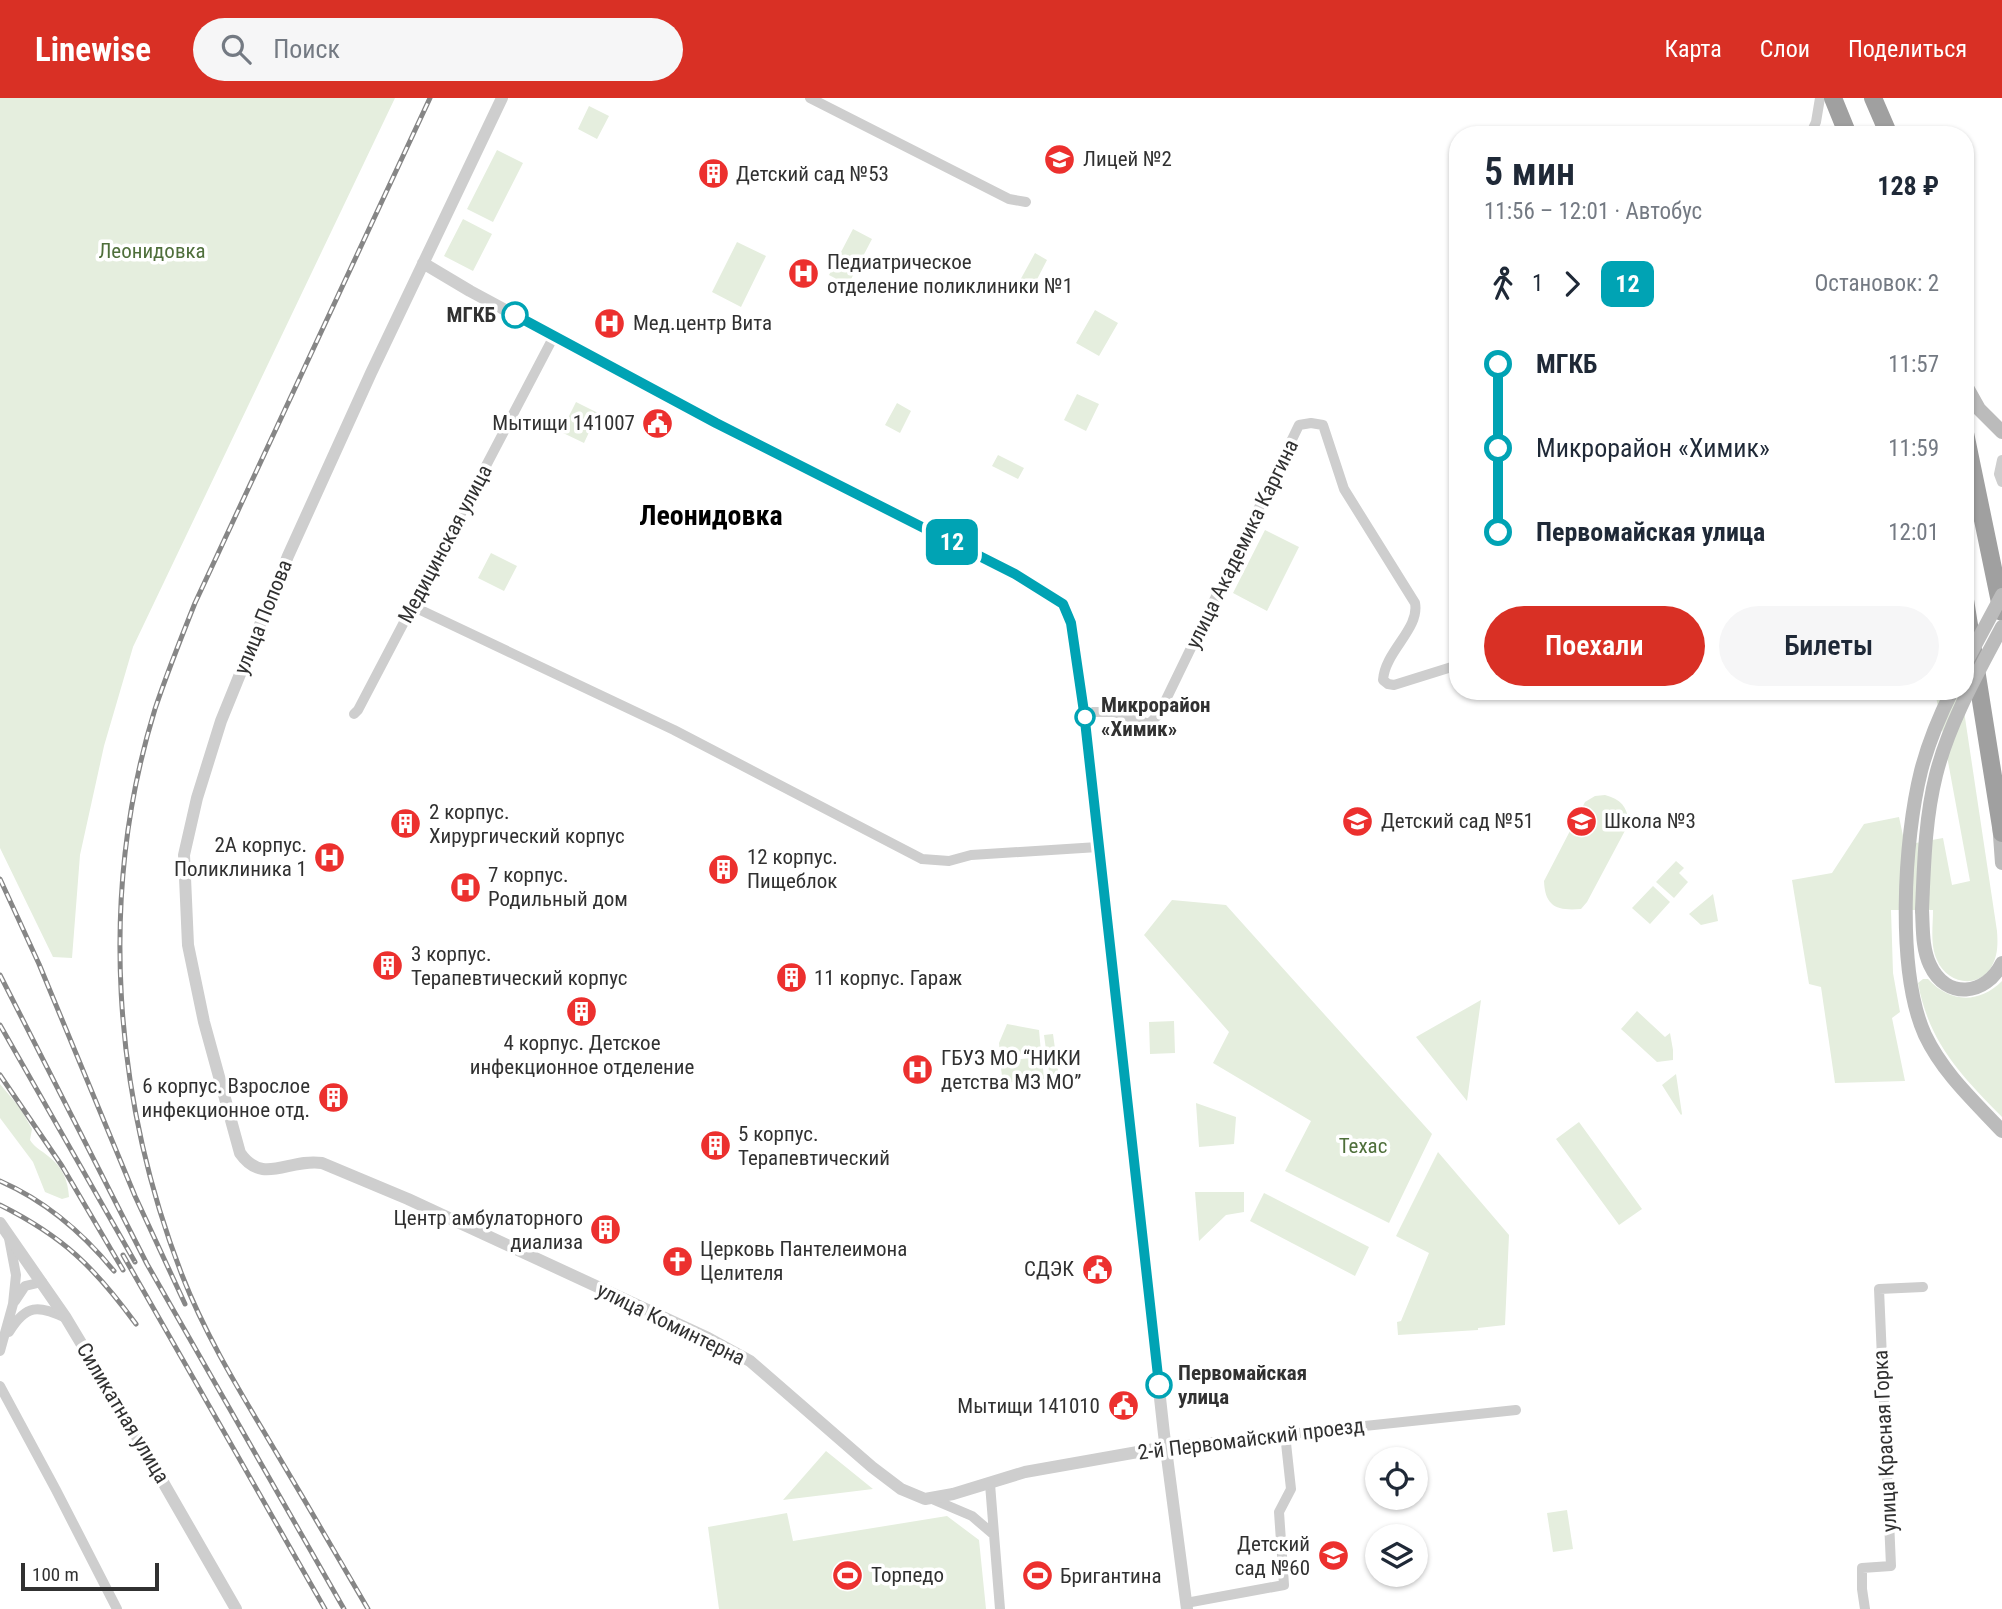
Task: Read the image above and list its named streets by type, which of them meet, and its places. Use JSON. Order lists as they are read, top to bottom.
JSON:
{
  "streets": {
    "street": [
      "Медицинская улица",
      "улица Академика Каргина",
      "улица Попова",
      "улица Коминтерна",
      "Силикатная улица",
      "2-й Первомайский проезд",
      "улица Красная Горка"
    ]
  },
  "crossings": [
    ["улица Попова", "улица Коминтерна"]
  ],
  "districts": ["Леонидовка"],
  "parks": ["Леонидовка", "Техас"],
  "places": {
    "school or university": [
      "Лицей №2",
      "Детский сад №51",
      "Школа №3",
      "Детский сад №60"
    ],
    "building": [
      "Детский сад №53",
      "2 корпус. Хирургический корпус",
      "12 корпус. Пищеблок",
      "3 корпус. Терапевтический корпус",
      "11 корпус. Гараж",
      "4 корпус. Детское инфекционное отделение",
      "6 корпус. Взрослое инфекционное отд.",
      "5 корпус. Терапевтический",
      "Центр амбулаторного диализа"
    ],
    "hospital": [
      "Педиатрическое отделение поликлиники №1",
      "Мед.центр Вита",
      "2А корпус. Поликлиника 1",
      "7 корпус. Родильный дом",
      "ГБУЗ МО “НИКИ детства МЗ МО”"
    ],
    "other": ["МГКБ", "Микрорайон «Химик»", "Первомайская улица"],
    "public building": ["Мытищи 141007", "СДЭК", "Мытищи 141010"],
    "church": ["Церковь Пантелеимона Целителя"],
    "sports": ["Торпедо", "Бригантина"]
  },
  "lines": ["bus line 12"],
  "scale_bar": "100 m",
  "page": {
    "header": "Linewise",
    "search": "Поиск",
    "nav": ["Карта", "Слои", "Поделиться"],
    "on_map": "12",
    "heading": ["5 мин", "11:56 – 12:01 · Автобус", "128 ₽"],
    "legs": ["1", "12", "Остановок: 2"],
    "list": [
      {
        "name": "МГКБ",
        "value": "11:57"
      },
      {
        "name": "Микрорайон «Химик»",
        "value": "11:59"
      },
      {
        "name": "Первомайская улица",
        "value": "12:01"
      }
    ],
    "buttons": ["Поехали", "Билеты"],
    "scale": "100 m"
  }
}
